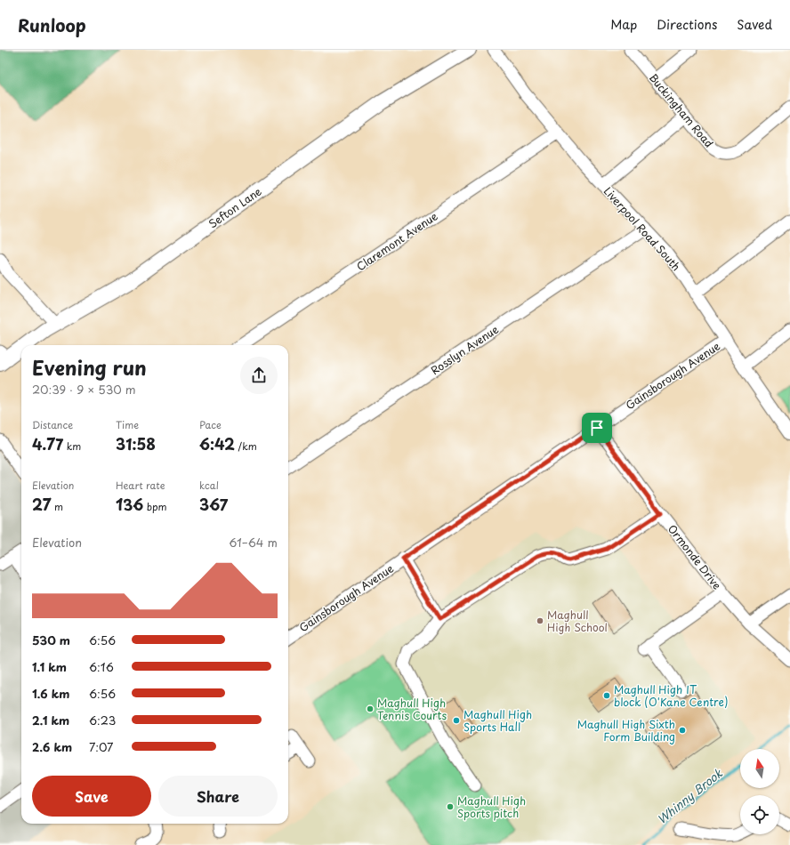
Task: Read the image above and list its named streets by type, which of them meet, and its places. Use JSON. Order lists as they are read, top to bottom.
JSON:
{
  "streets": {
    "main road": ["Sefton Lane"],
    "street": [
      "Buckingham Road",
      "Liverpool Road South",
      "Claremont Avenue",
      "Rosslyn Avenue",
      "Gainsborough Avenue",
      "Ormonde Drive"
    ]
  },
  "crossings": [
    ["Liverpool Road South", "Claremont Avenue"],
    ["Liverpool Road South", "Rosslyn Avenue"],
    ["Liverpool Road South", "Gainsborough Avenue"],
    ["Gainsborough Avenue", "Ormonde Drive"]
  ],
  "water": ["Whinny Brook"],
  "places": [
    "Maghull High School",
    "Maghull High IT block (O'Kane Centre)",
    "Maghull High Tennis Courts",
    "Maghull High Sports Hall",
    "Maghull High Sixth Form Building",
    "Maghull High Sports pitch"
  ],
  "north": "top",
  "page": {
    "header": "Runloop",
    "nav": ["Map", "Directions", "Saved"],
    "heading": ["Evening run", "20:39 · 9 × 530 m"],
    "stats": [
      ["Distance", "4.77 km"],
      ["Time", "31:58"],
      ["Pace", "6:42 /km"],
      ["Elevation", "27 m"],
      ["Heart rate", "136 bpm"],
      ["kcal", "367"]
    ],
    "chart": ["Elevation", "61–64 m"],
    "list": [
      {
        "name": "530 m",
        "note": "6:56"
      },
      {
        "name": "1.1 km",
        "note": "6:16"
      },
      {
        "name": "1.6 km",
        "note": "6:56"
      },
      {
        "name": "2.1 km",
        "note": "6:23"
      },
      {
        "name": "2.6 km",
        "note": "7:07"
      }
    ],
    "buttons": ["Save", "Share"]
  }
}
